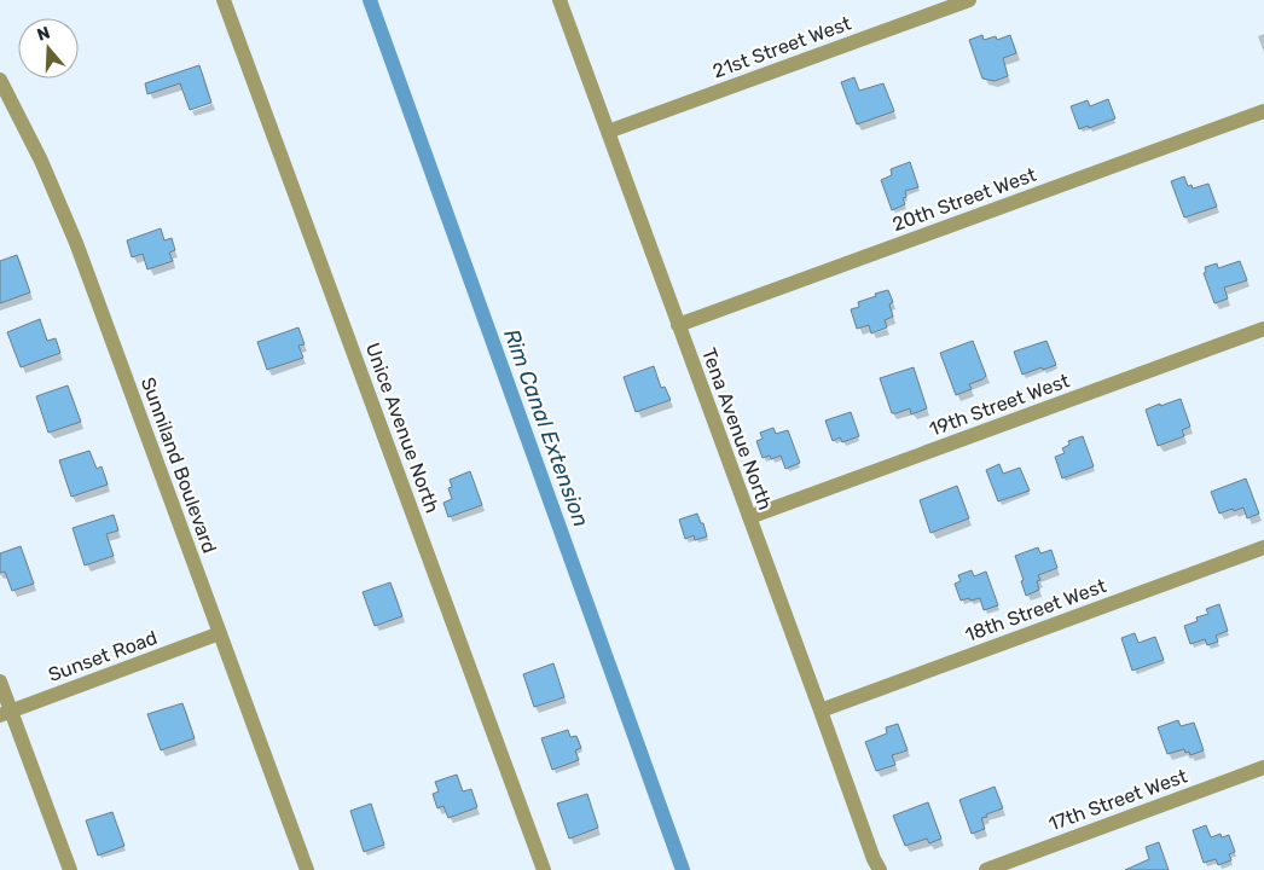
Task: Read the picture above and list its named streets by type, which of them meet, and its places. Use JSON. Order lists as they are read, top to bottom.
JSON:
{
  "streets": {
    "street": [
      "21st Street West",
      "20th Street West",
      "19th Street West",
      "Unice Avenue North",
      "Tena Avenue North",
      "Sunniland Boulevard",
      "18th Street West",
      "Sunset Road",
      "17th Street West"
    ]
  },
  "crossings": [
    ["21st Street West", "Tena Avenue North"],
    ["20th Street West", "Tena Avenue North"],
    ["19th Street West", "Tena Avenue North"],
    ["Tena Avenue North", "18th Street West"],
    ["Sunniland Boulevard", "Sunset Road"]
  ],
  "water": ["Rim Canal Extension"],
  "north": "top"
}
